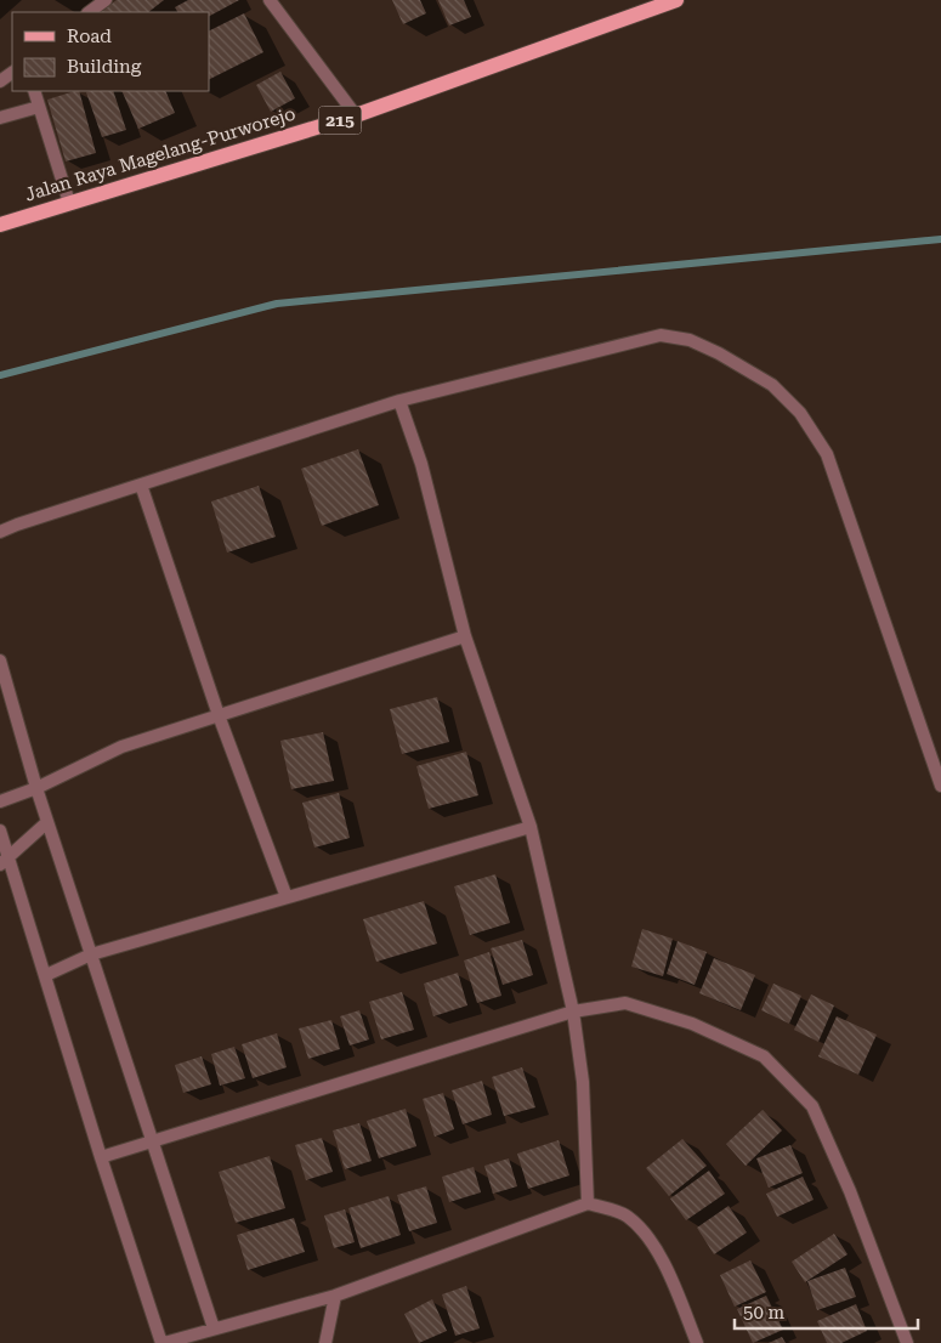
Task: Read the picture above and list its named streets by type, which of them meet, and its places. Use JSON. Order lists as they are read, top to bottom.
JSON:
{
  "streets": {
    "main road": ["215", "Jalan Raya Magelang-Purworejo"]
  },
  "legend": ["Road", "Building"],
  "scale_bar": "50 m"
}
